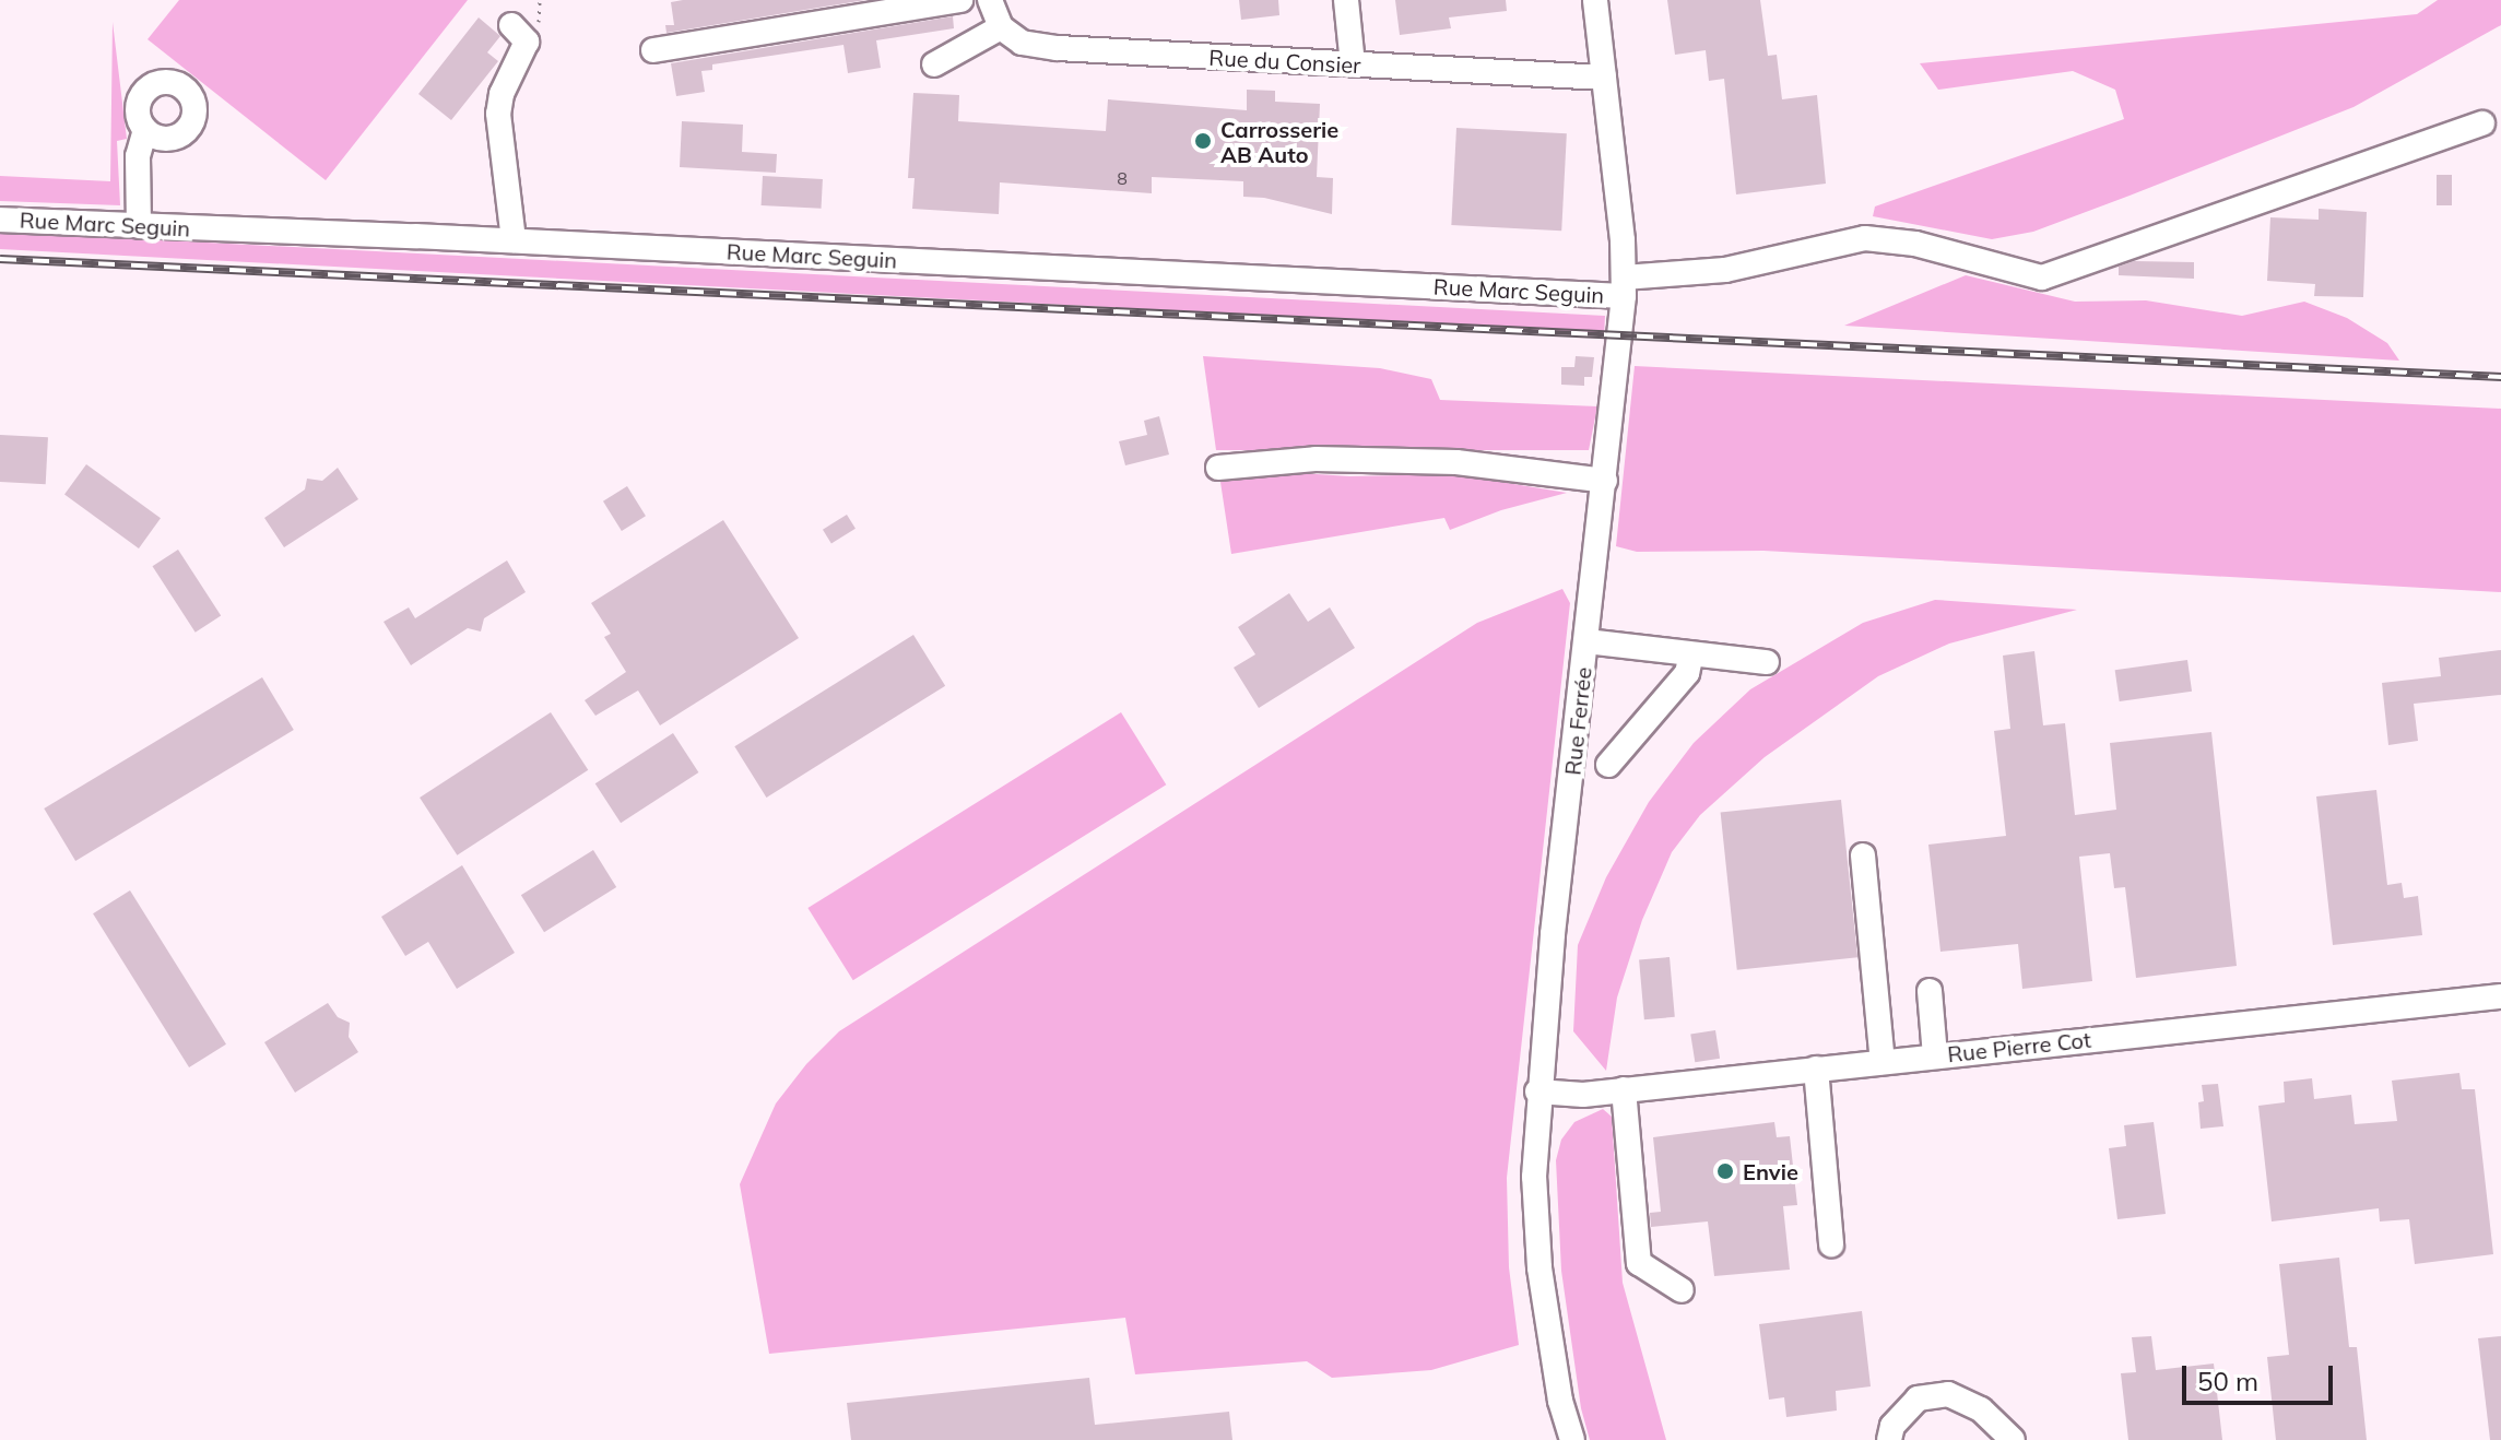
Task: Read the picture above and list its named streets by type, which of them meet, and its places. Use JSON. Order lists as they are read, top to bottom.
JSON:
{
  "streets": {
    "street": [
      "Rue du Consier",
      "Rue Marc Seguin",
      "Rue Ferrée",
      "Rue Pierre Cot"
    ]
  },
  "crossings": [
    ["Rue du Consier", "Rue Ferrée"],
    ["Rue Marc Seguin", "Rue Ferrée"],
    ["Rue Ferrée", "Rue Pierre Cot"]
  ],
  "places": ["Carrosserie AB Auto", "Envie"],
  "house_numbers": ["8"],
  "scale_bar": "50 m"
}
